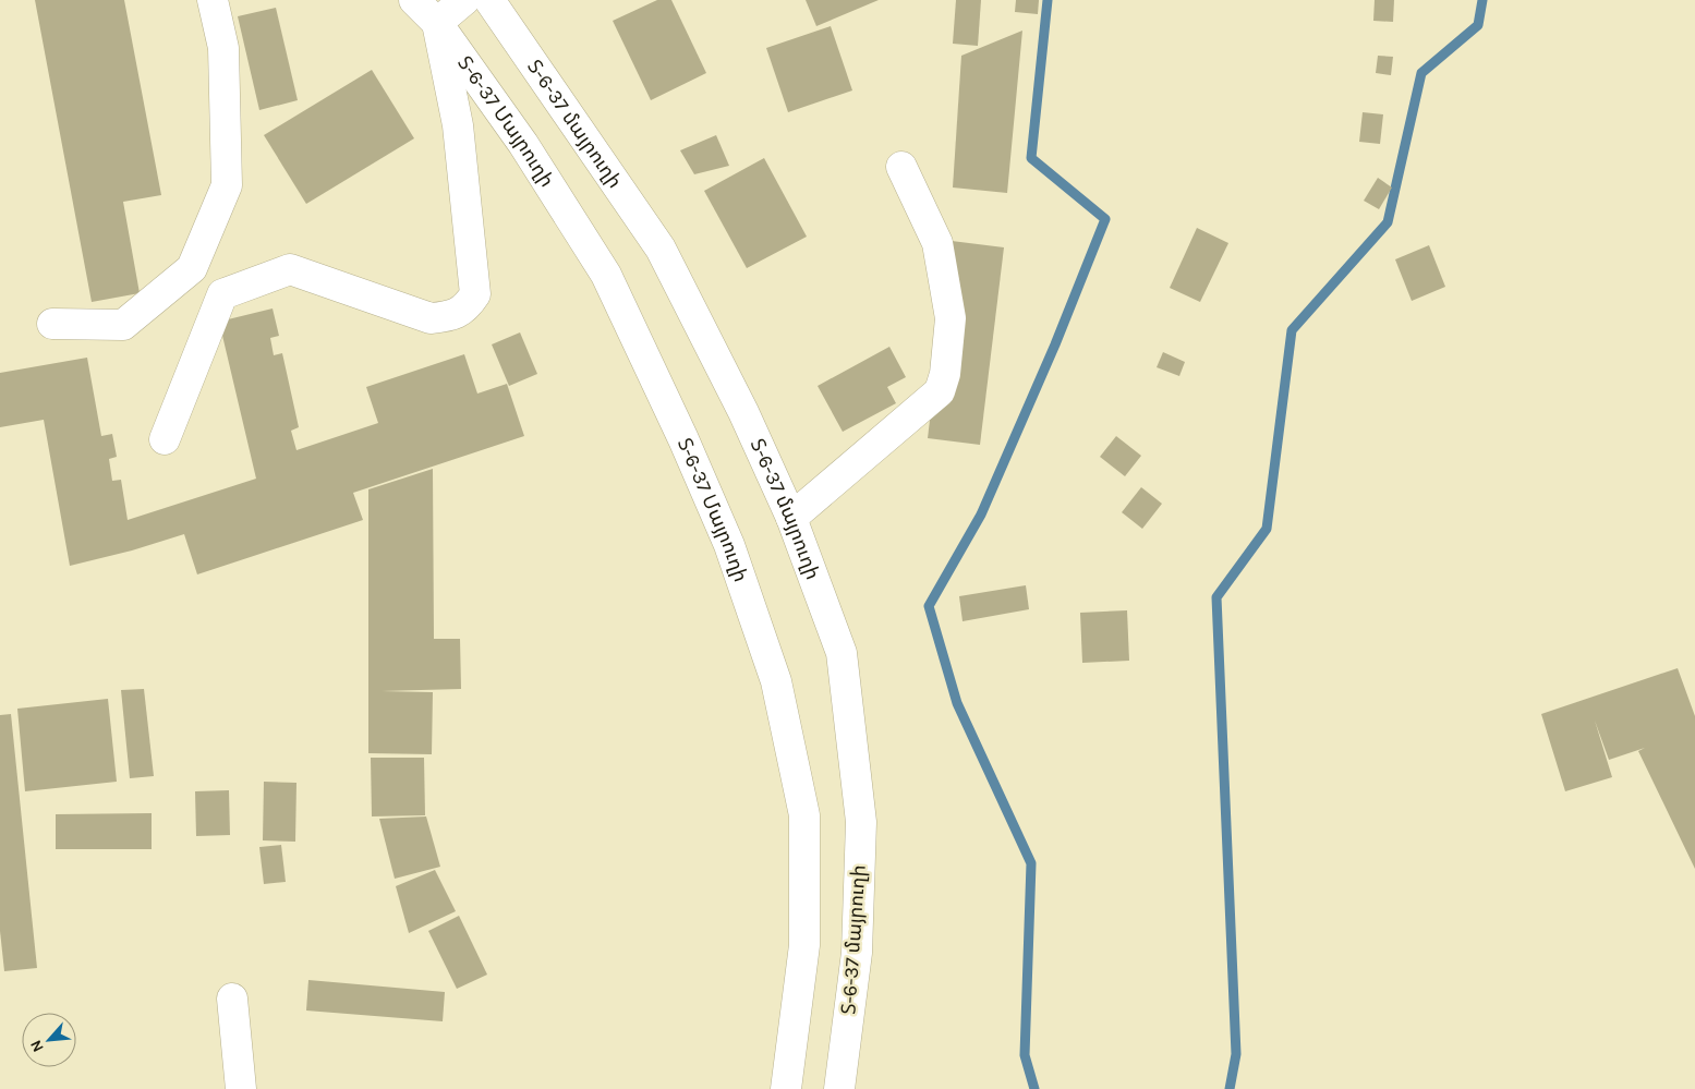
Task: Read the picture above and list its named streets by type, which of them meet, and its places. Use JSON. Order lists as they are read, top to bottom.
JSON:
{
  "streets": {
    "main road": ["Տ-6-37 Մայրուղի", "Տ-6-37 մայրուղի"]
  },
  "north": "bottom left"
}
